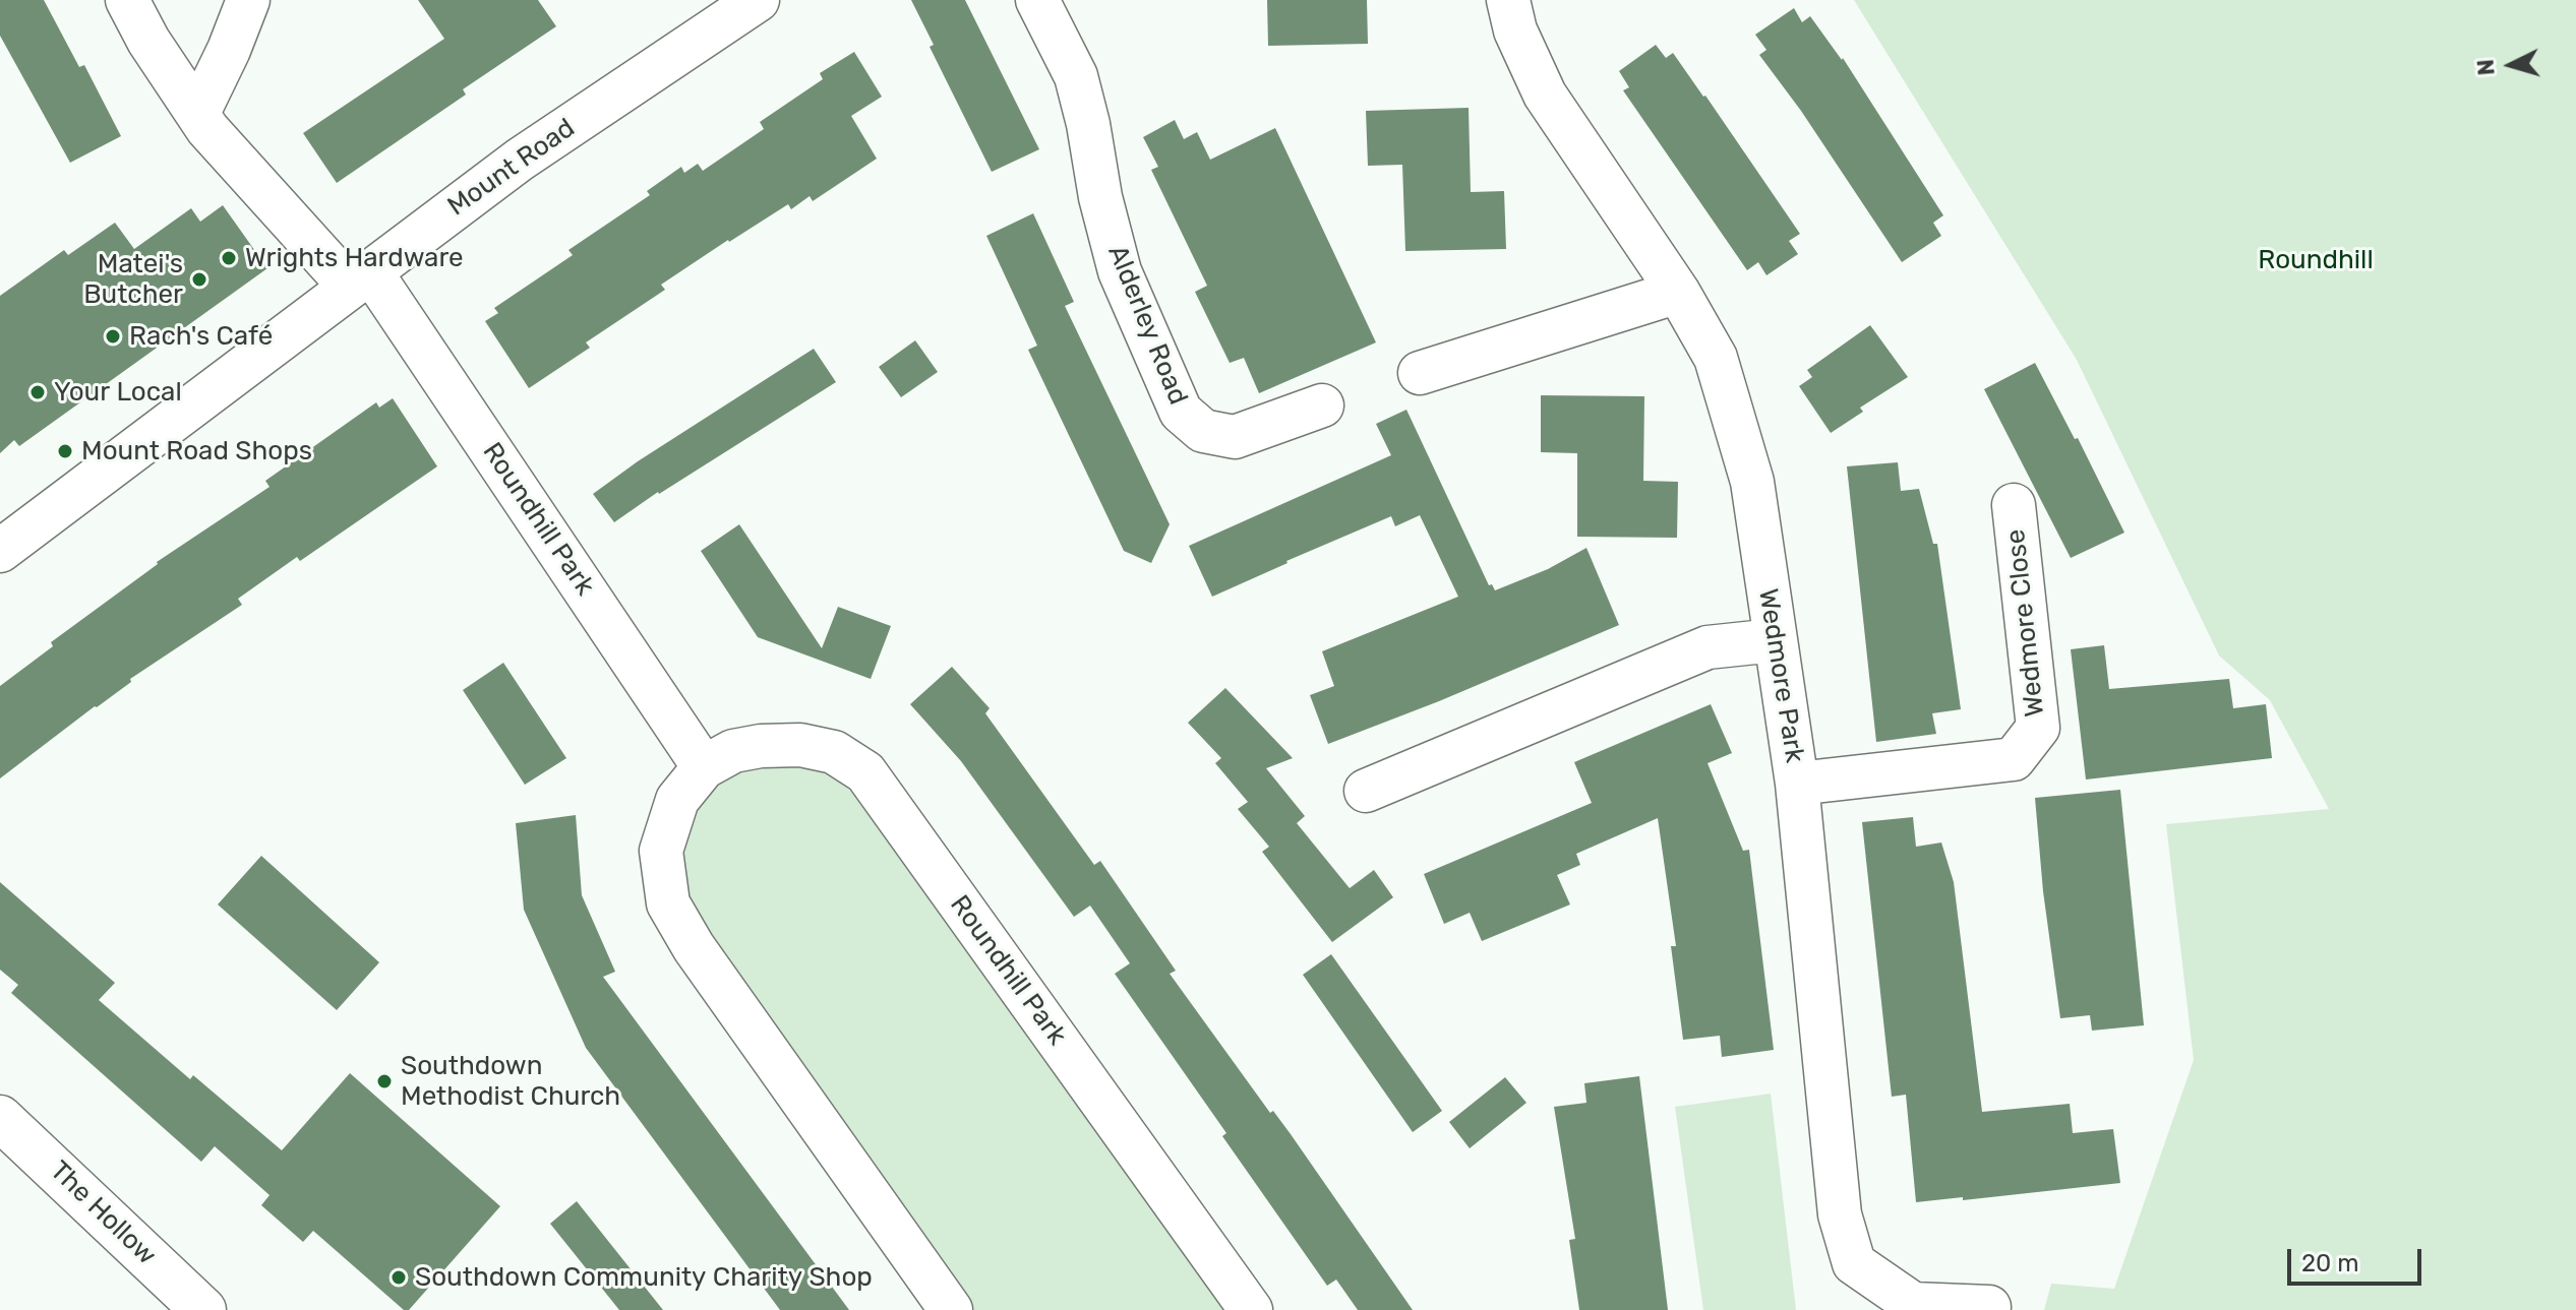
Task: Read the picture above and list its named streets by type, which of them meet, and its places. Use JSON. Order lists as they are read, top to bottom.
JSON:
{
  "streets": {
    "street": [
      "Mount Road",
      "Alderley Road",
      "Roundhill Park",
      "Wedmore Close",
      "Wedmore Park",
      "The Hollow"
    ]
  },
  "crossings": [
    ["Mount Road", "Roundhill Park"],
    ["Wedmore Close", "Wedmore Park"]
  ],
  "parks": ["Roundhill"],
  "places": [
    "Wrights Hardware",
    "Matei's Butcher",
    "Rach's Café",
    "Your Local",
    "Mount Road Shops",
    "Southdown Methodist Church",
    "Southdown Community Charity Shop"
  ],
  "scale_bar": "20 m",
  "north": "left"
}
